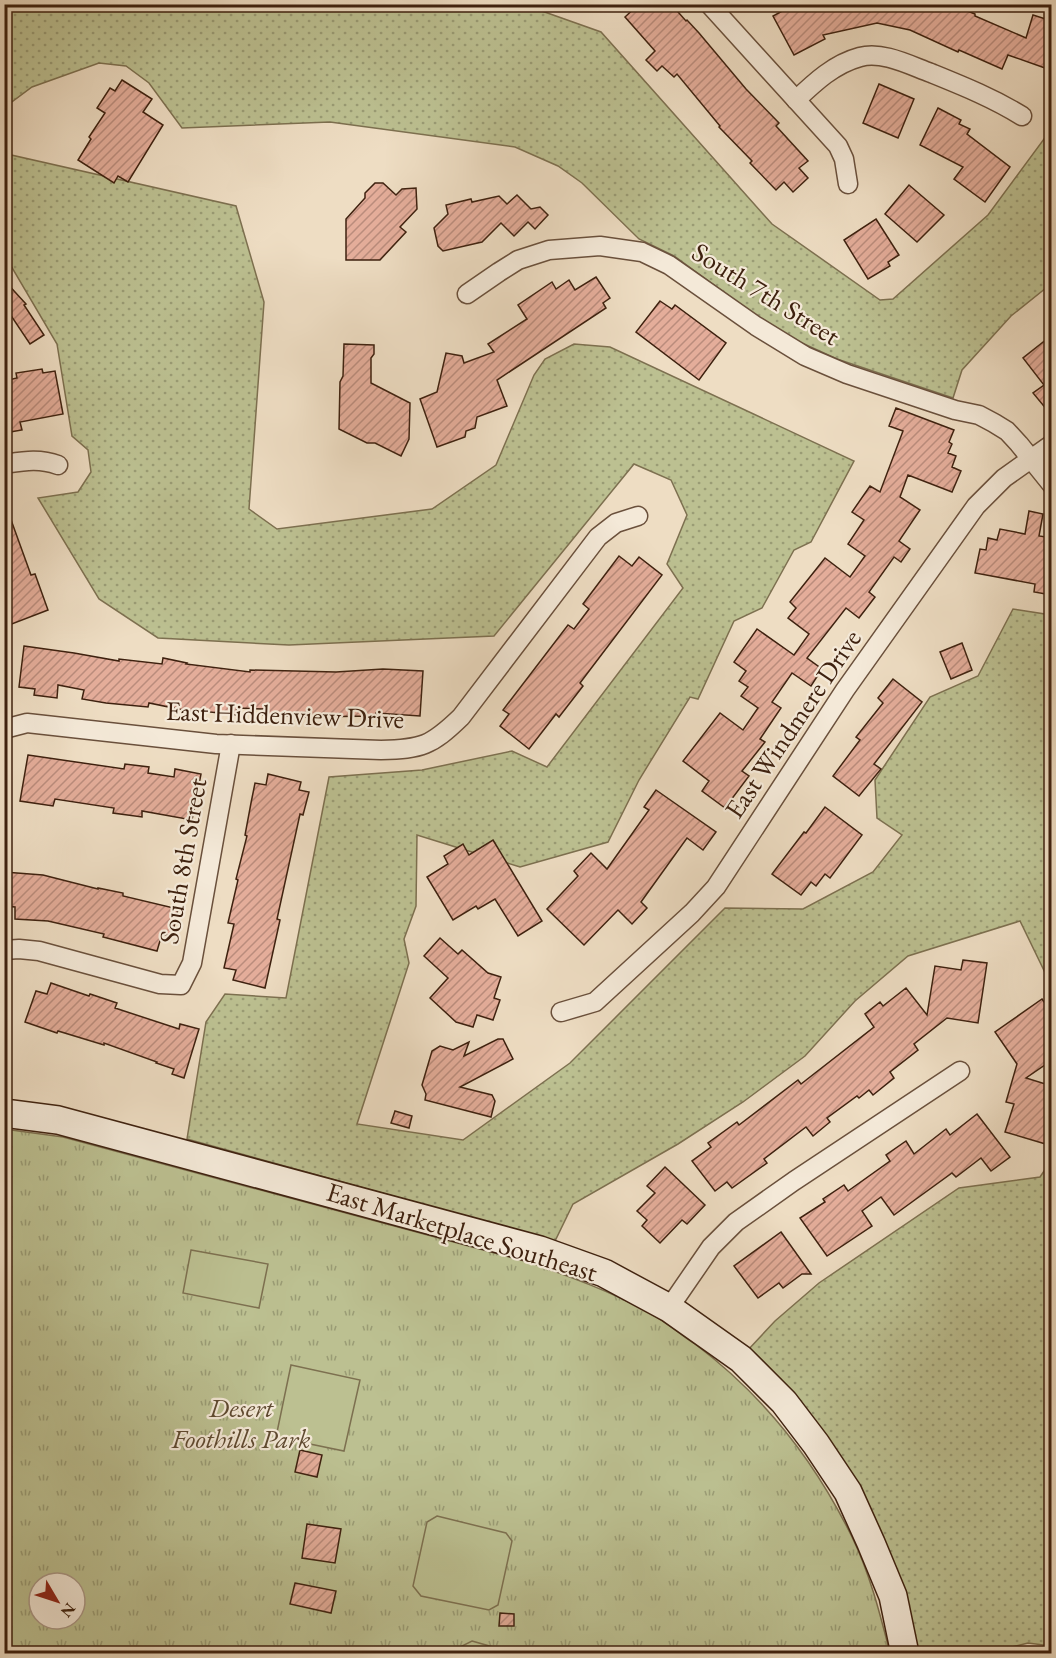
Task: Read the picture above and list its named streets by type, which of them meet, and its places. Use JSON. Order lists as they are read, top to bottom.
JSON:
{
  "streets": {
    "street": [
      "South 7th Street",
      "East Hiddenview Drive",
      "East Windmere Drive",
      "South 8th Street",
      "East Marketplace Southeast"
    ]
  },
  "crossings": [
    ["South 7th Street", "East Windmere Drive"],
    ["East Hiddenview Drive", "South 8th Street"]
  ],
  "parks": ["Desert Foothills Park"],
  "north": "bottom right"
}
